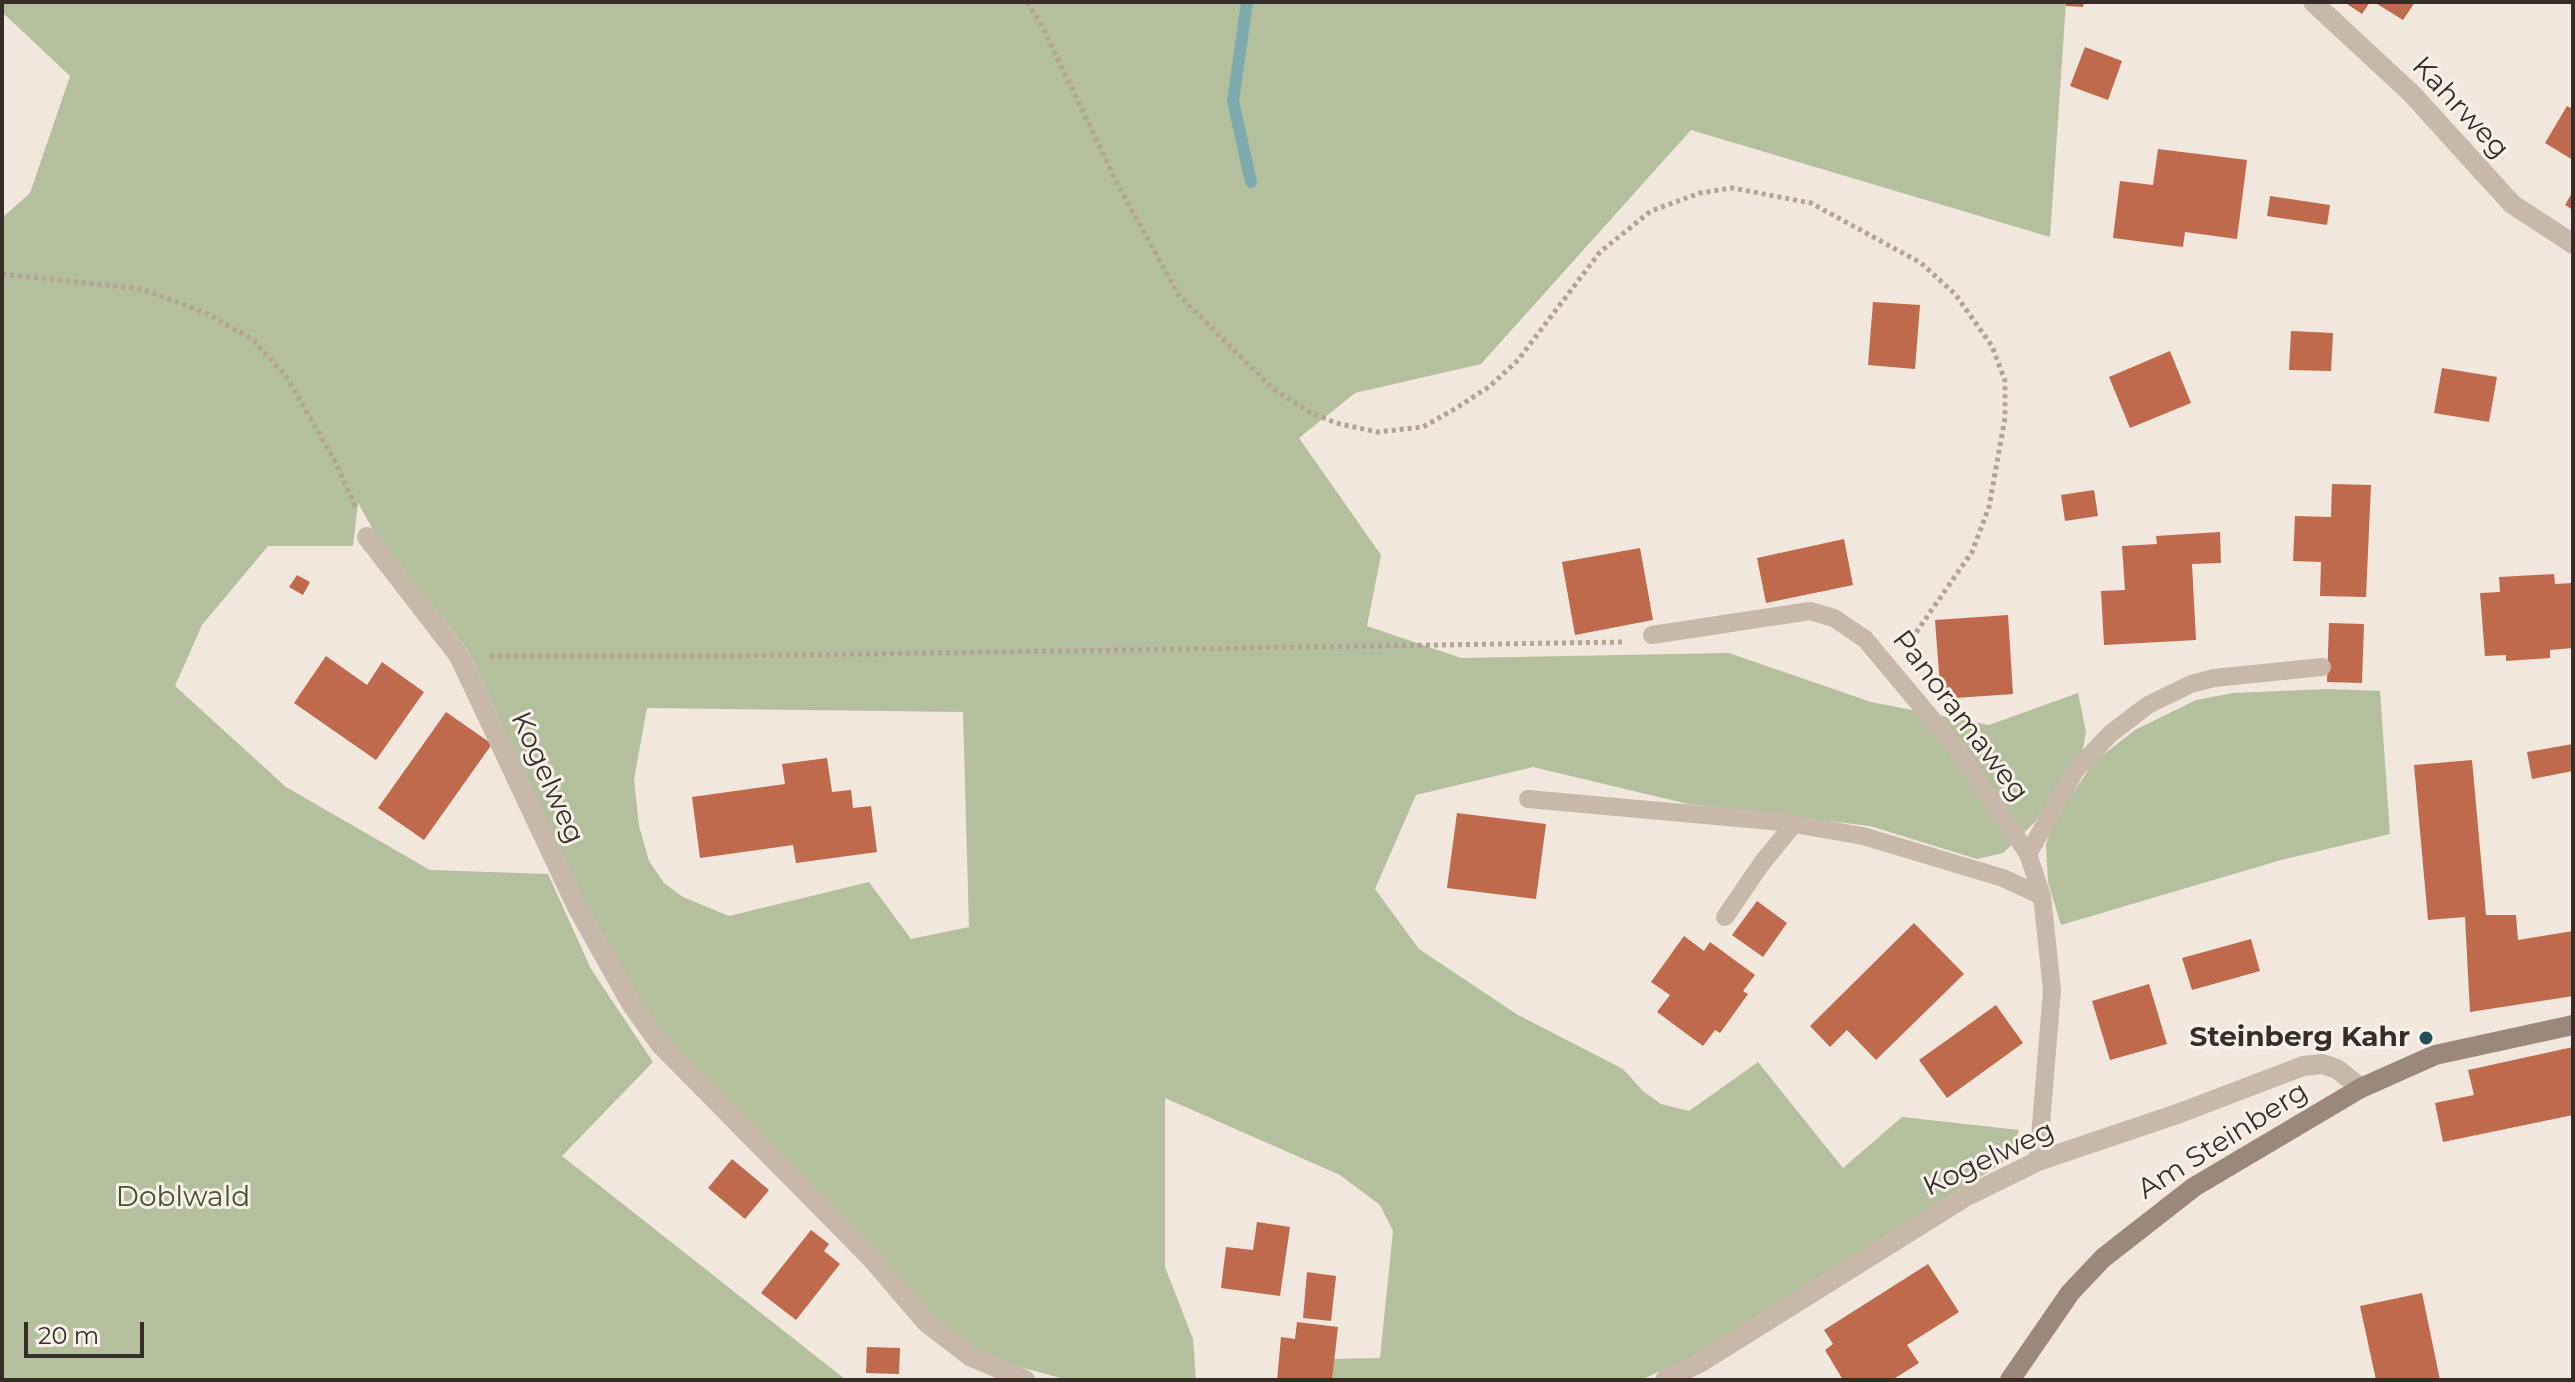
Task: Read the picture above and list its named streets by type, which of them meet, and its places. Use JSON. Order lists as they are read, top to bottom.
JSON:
{
  "streets": {
    "main road": ["Am Steinberg"],
    "street": ["Kahrweg", "Kogelweg"],
    "lane": ["Panoramaweg"]
  },
  "crossings": [
    ["Panoramaweg", "Kogelweg"],
    ["Kogelweg", "Am Steinberg"]
  ],
  "parks": ["Doblwald"],
  "places": ["Steinberg Kahr"],
  "scale_bar": "20 m"
}
